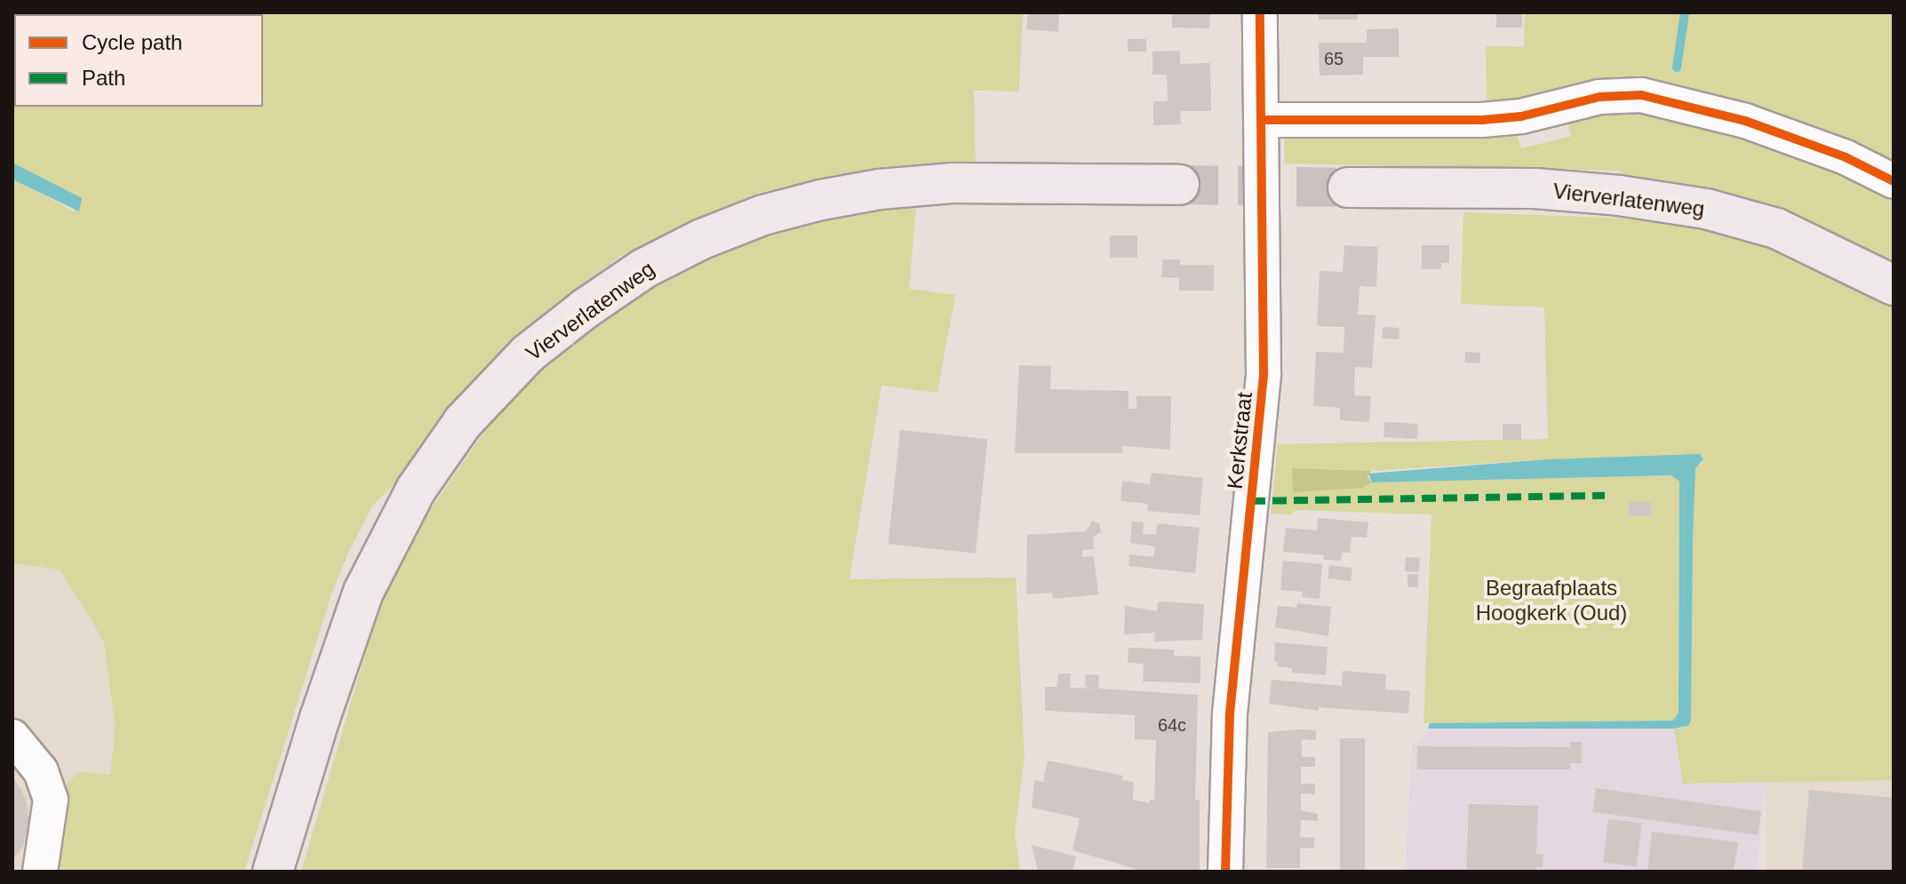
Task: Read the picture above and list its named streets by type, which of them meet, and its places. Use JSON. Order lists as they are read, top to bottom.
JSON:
{
  "streets": {
    "main road": ["Vierverlatenweg"],
    "street": ["Kerkstraat"]
  },
  "parks": ["Begraafplaats Hoogkerk (Oud)"],
  "house_numbers": ["65", "64c"],
  "legend": ["Cycle path", "Path"]
}
